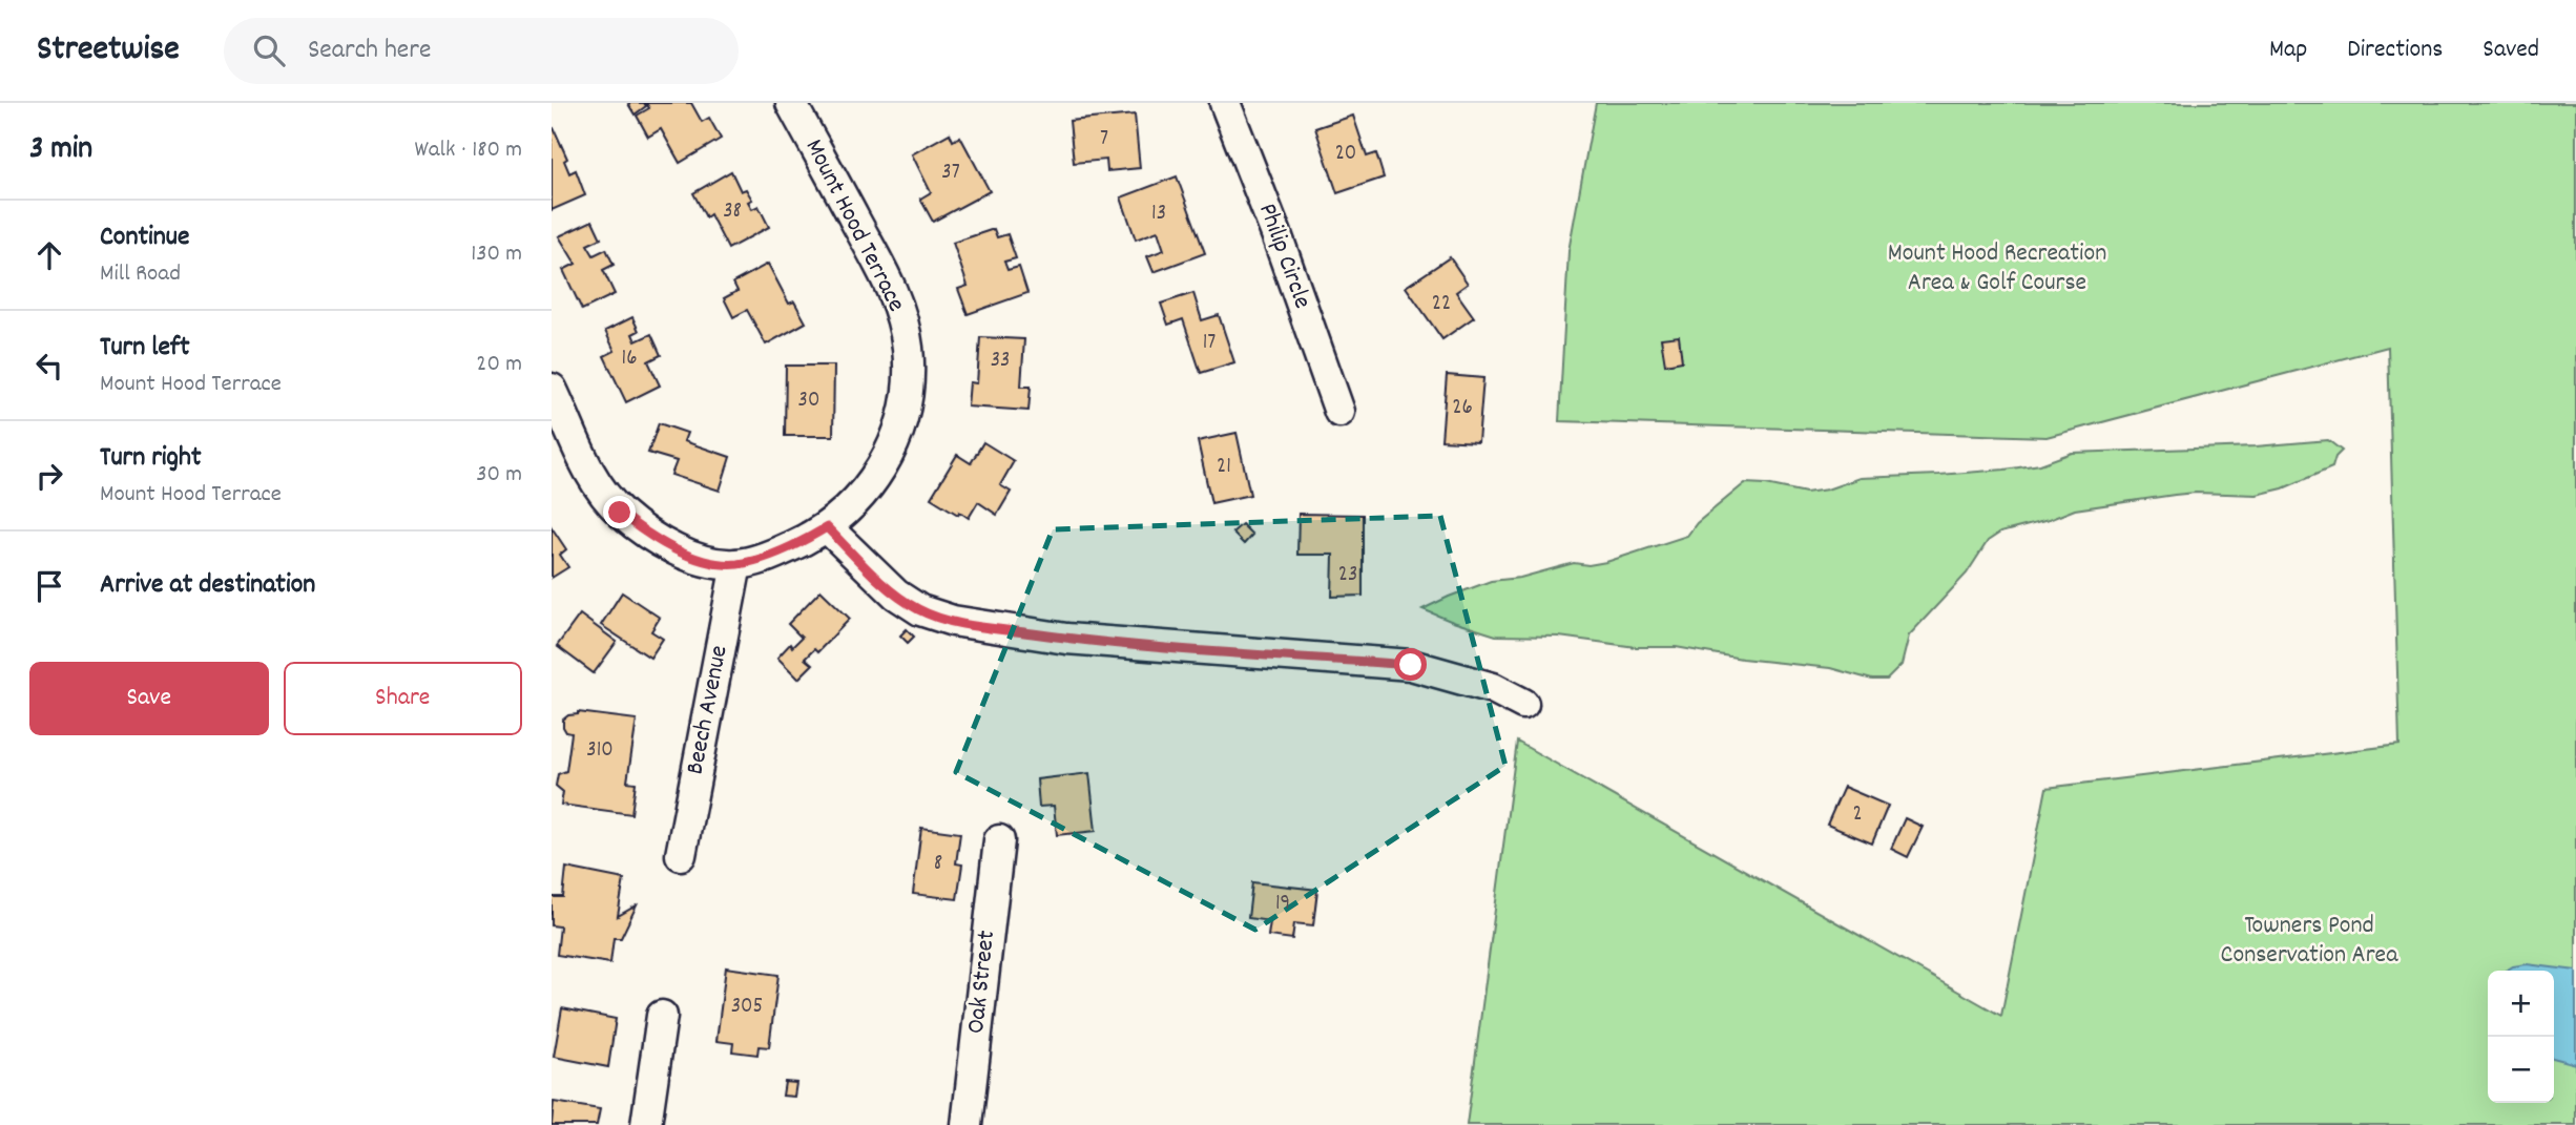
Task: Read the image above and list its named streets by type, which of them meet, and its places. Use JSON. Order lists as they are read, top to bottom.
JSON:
{
  "streets": {
    "street": [
      "Mount Hood Terrace",
      "Philip Circle",
      "Beech Avenue",
      "Oak Street"
    ]
  },
  "crossings": [
    ["Mount Hood Terrace", "Beech Avenue"]
  ],
  "parks": ["Mount Hood Recreation Area & Golf Course", "Towners Pond Conservation Area"],
  "house_numbers": [
    "7",
    "20",
    "37",
    "38",
    "13",
    "22",
    "17",
    "16",
    "33",
    "30",
    "26",
    "21",
    "23",
    "310",
    "2",
    "8",
    "19",
    "305"
  ],
  "page": {
    "header": "Streetwise",
    "search": "Search here",
    "nav": ["Map", "Directions", "Saved"],
    "heading": ["3 min", "Walk · 180 m"],
    "list": [
      ["Continue", "Mill Road", "130 m"],
      ["Turn left", "Mount Hood Terrace", "20 m"],
      ["Turn right", "Mount Hood Terrace", "30 m"],
      "Arrive at destination"
    ],
    "buttons": ["Save", "Share"],
    "map_buttons": ["+", "−"]
  }
}
